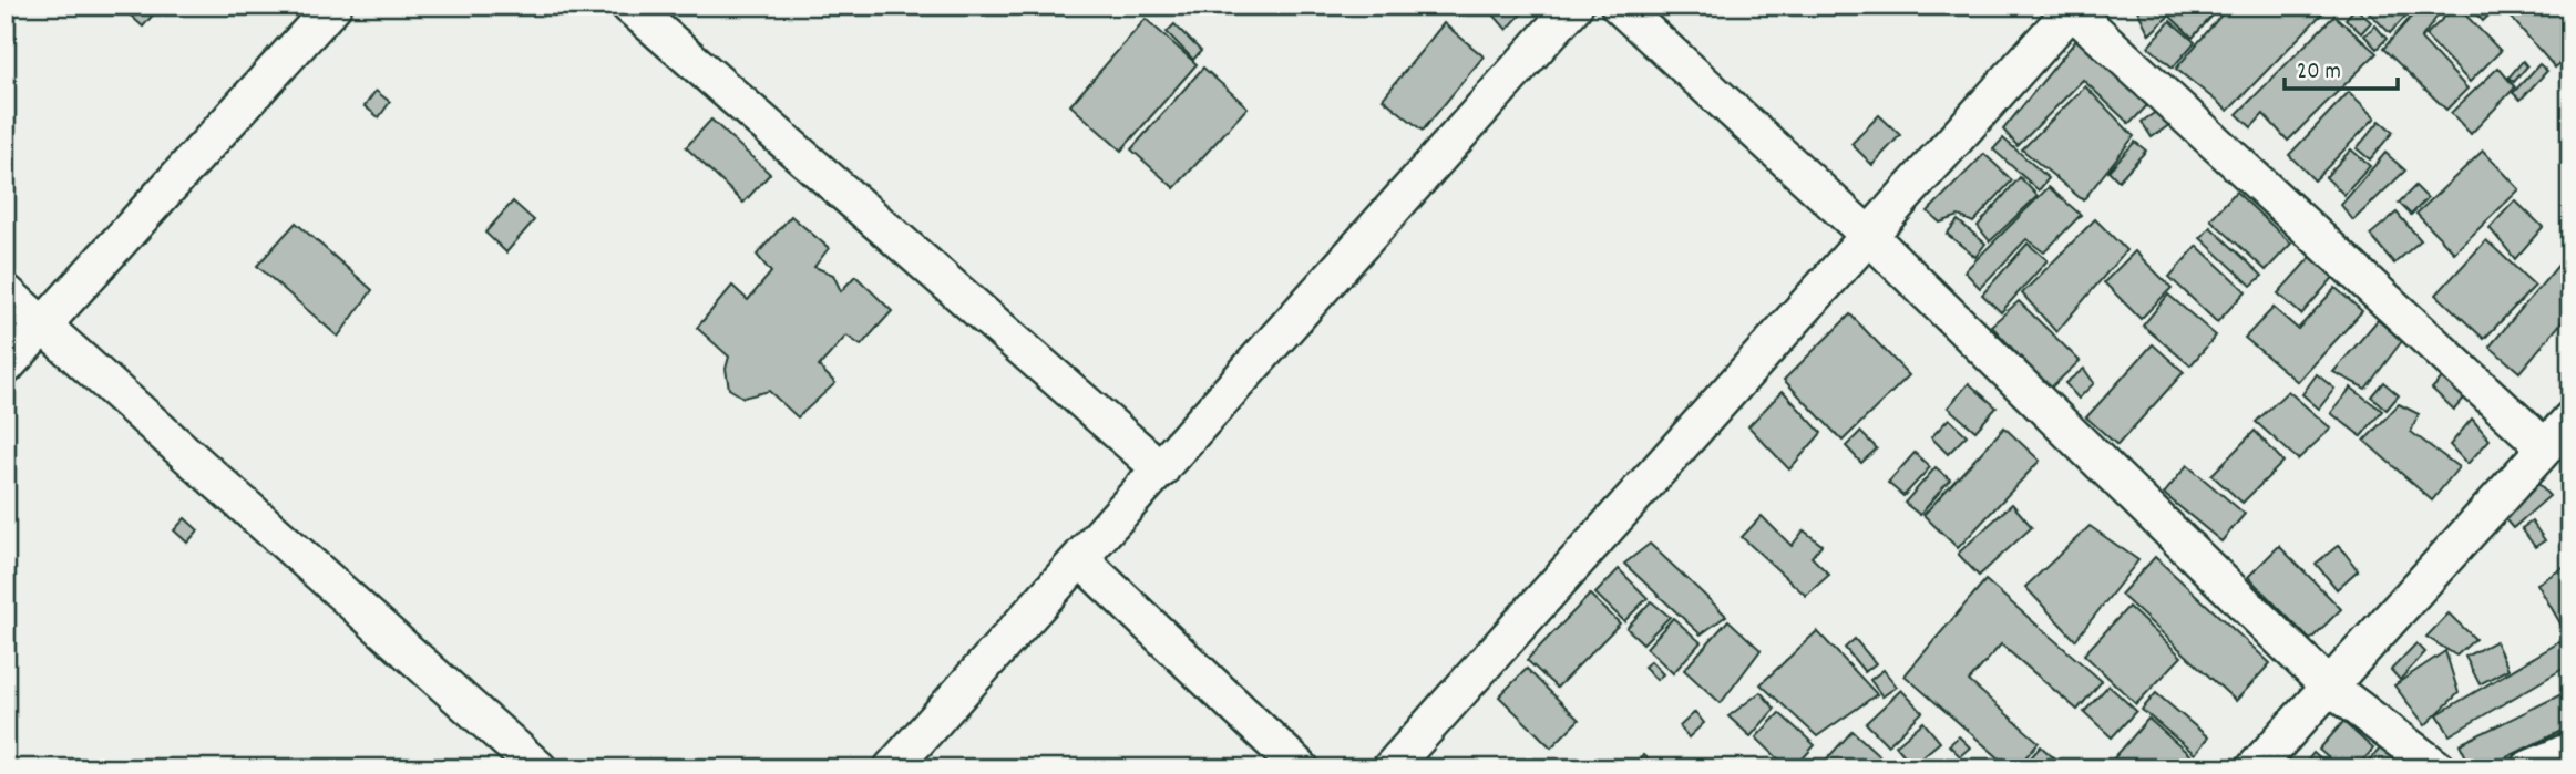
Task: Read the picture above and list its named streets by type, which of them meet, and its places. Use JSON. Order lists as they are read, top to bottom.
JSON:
{
  "scale_bar": "20 m"
}
